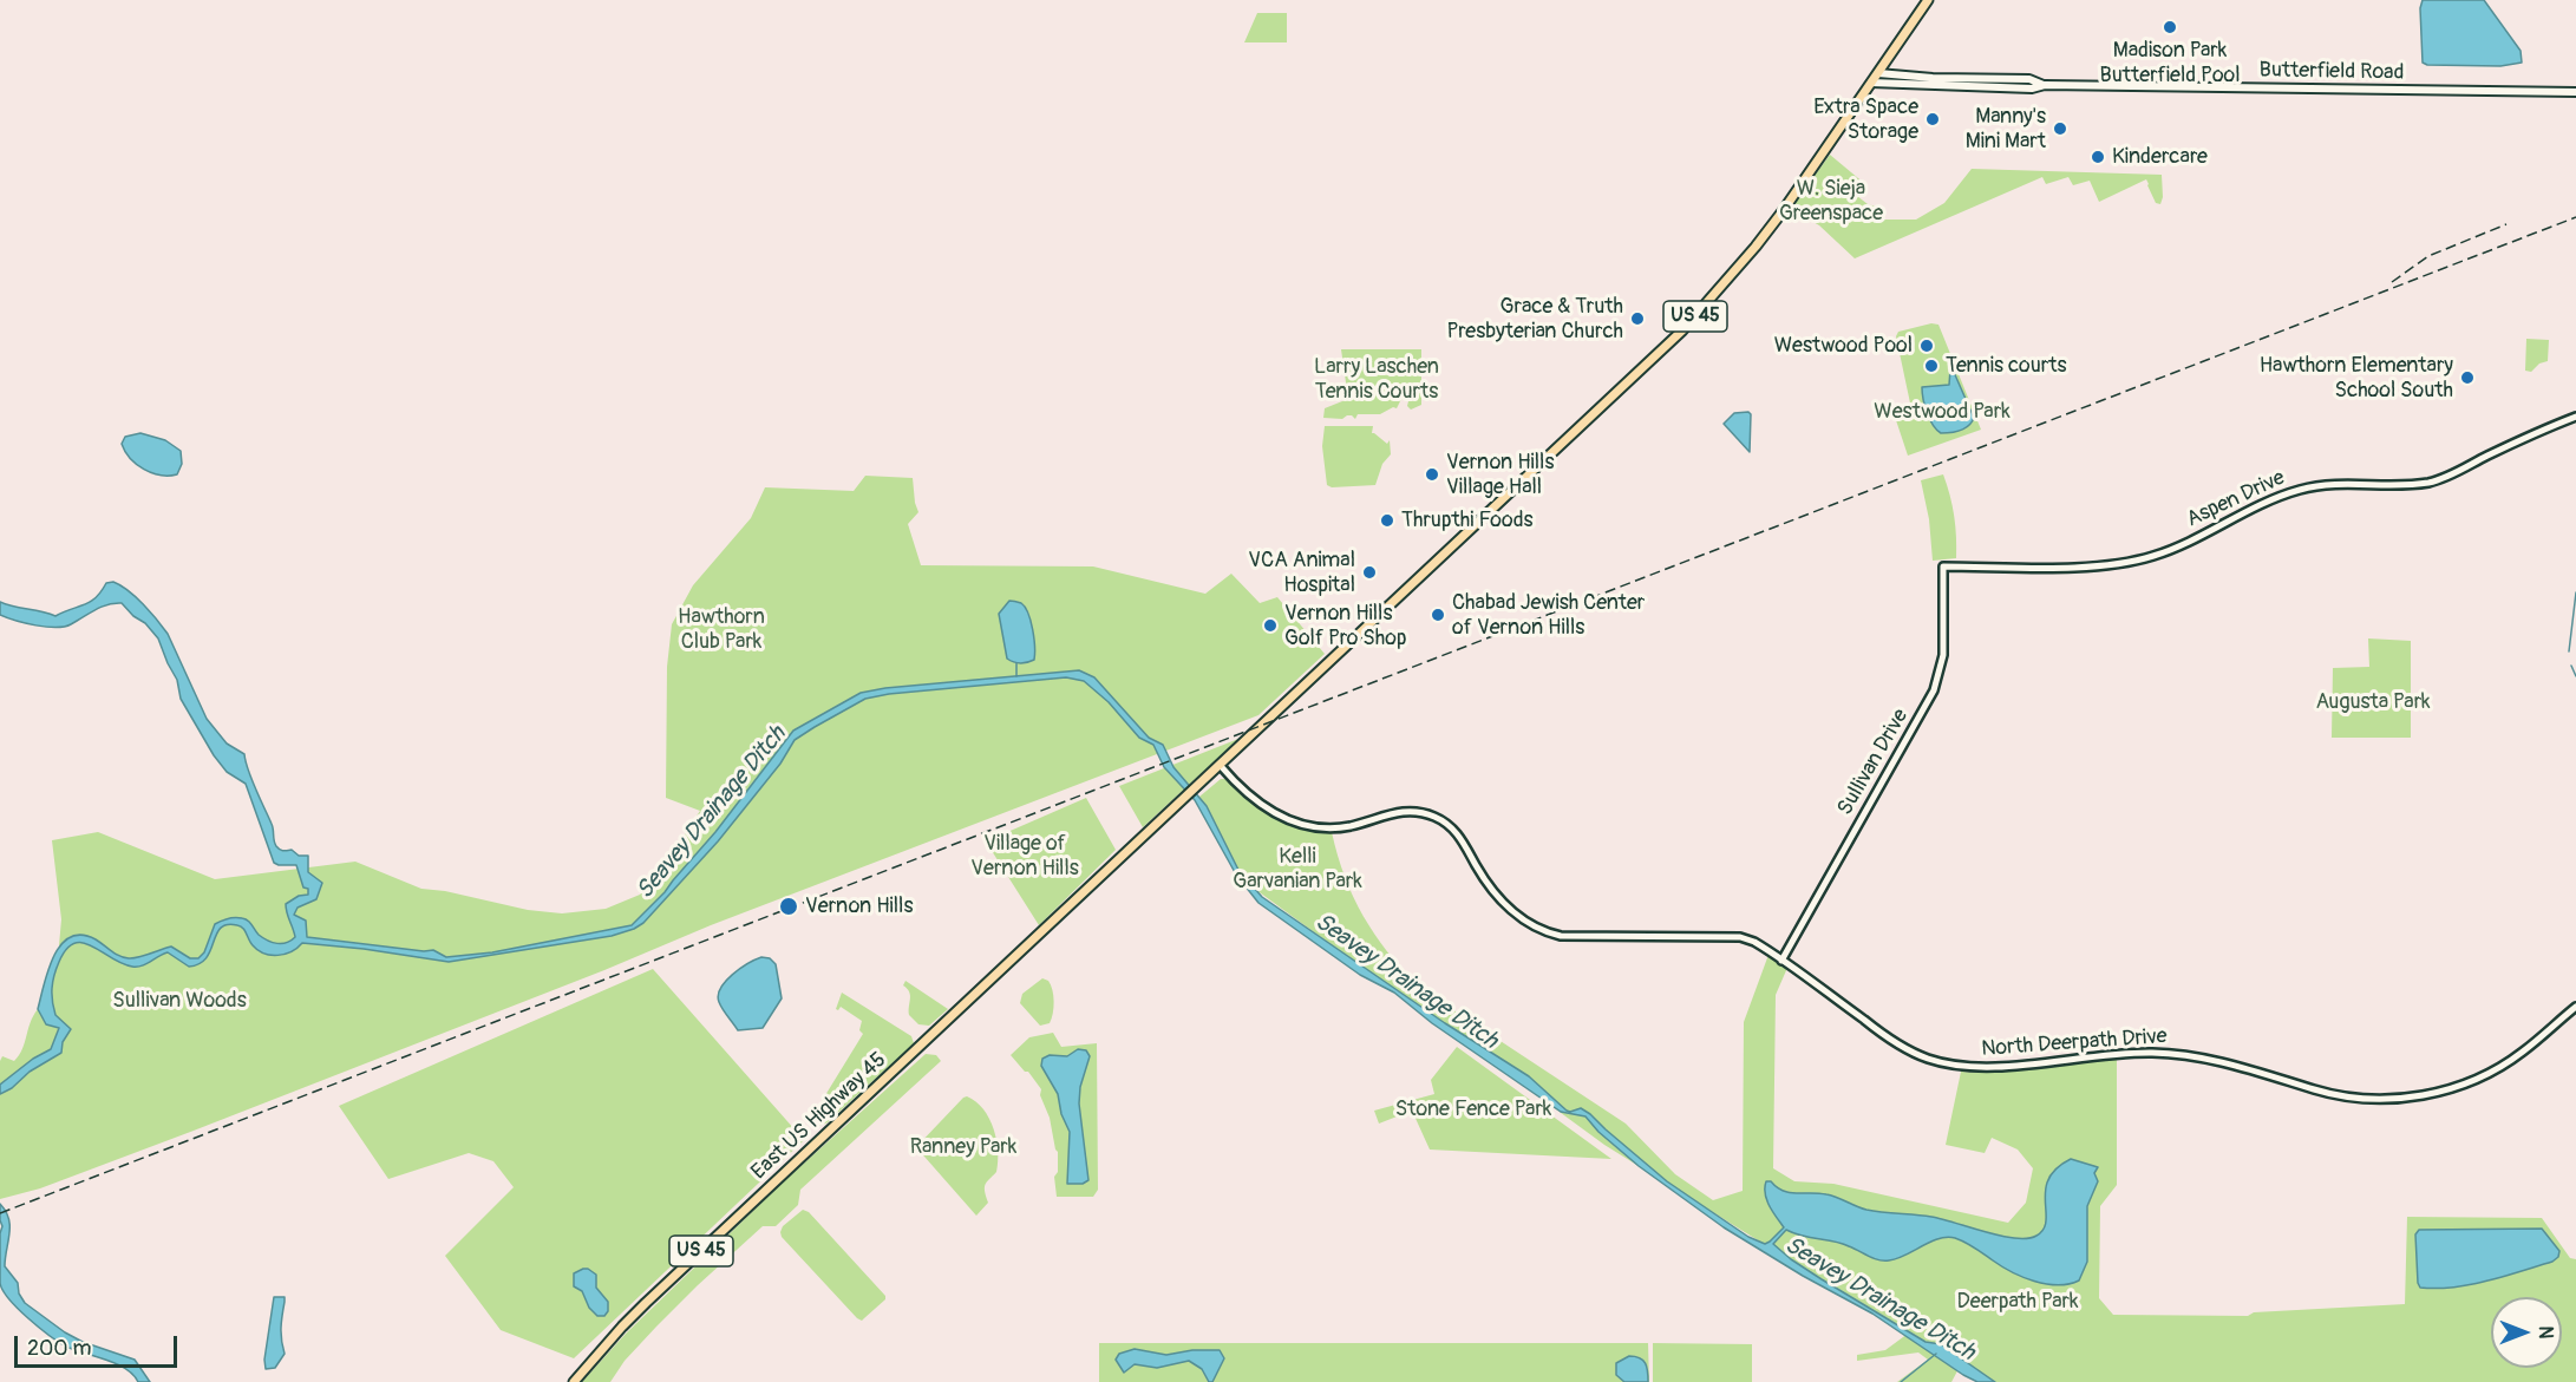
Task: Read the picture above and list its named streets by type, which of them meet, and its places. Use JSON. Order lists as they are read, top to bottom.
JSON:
{
  "streets": {
    "main road": ["Butterfield Road", "US 45", "East US Highway 45"],
    "street": ["Aspen Drive", "Sullivan Drive", "North Deerpath Drive"]
  },
  "crossings": [
    ["Butterfield Road", "US 45"],
    ["US 45", "North Deerpath Drive"],
    ["US 45", "East US Highway 45"],
    ["Aspen Drive", "Sullivan Drive"],
    ["Sullivan Drive", "North Deerpath Drive"],
    ["North Deerpath Drive", "East US Highway 45"]
  ],
  "water": ["Seavey Drainage Ditch"],
  "parks": [
    "W. Sieja Greenspace",
    "Larry Laschen Tennis Courts",
    "Westwood Park",
    "Hawthorn Club Park",
    "Augusta Park",
    "Village of Vernon Hills",
    "Kelli Garvanian Park",
    "Sullivan Woods",
    "Stone Fence Park",
    "Ranney Park",
    "Deerpath Park"
  ],
  "places": [
    "Madison Park Butterfield Pool",
    "Extra Space Storage",
    "Manny's Mini Mart",
    "Kindercare",
    "Grace & Truth Presbyterian Church",
    "Westwood Pool",
    "Tennis courts",
    "Hawthorn Elementary School South",
    "Vernon Hills Village Hall",
    "Thrupthi Foods",
    "VCA Animal Hospital",
    "Chabad Jewish Center of Vernon Hills",
    "Vernon Hills Golf Pro Shop",
    "Vernon Hills"
  ],
  "scale_bar": "200 m",
  "north": "right"
}
